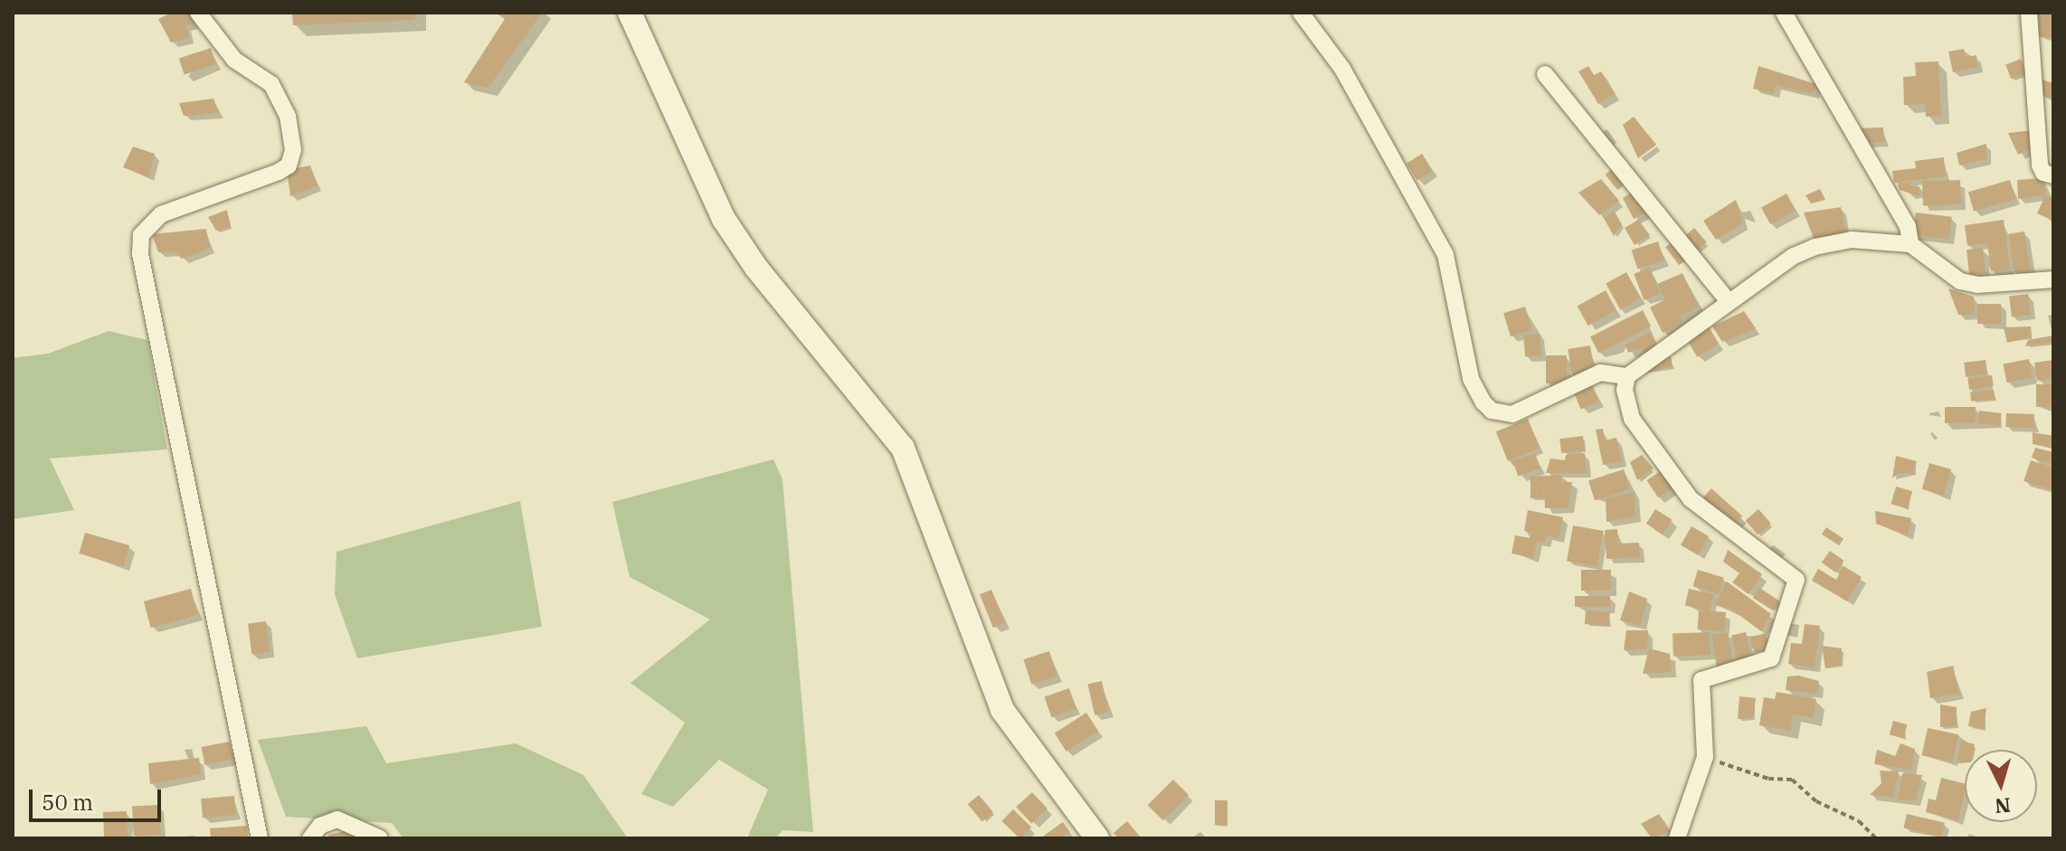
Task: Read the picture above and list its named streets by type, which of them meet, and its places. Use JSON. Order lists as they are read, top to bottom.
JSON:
{
  "scale_bar": "50 m",
  "north": "bottom"
}
